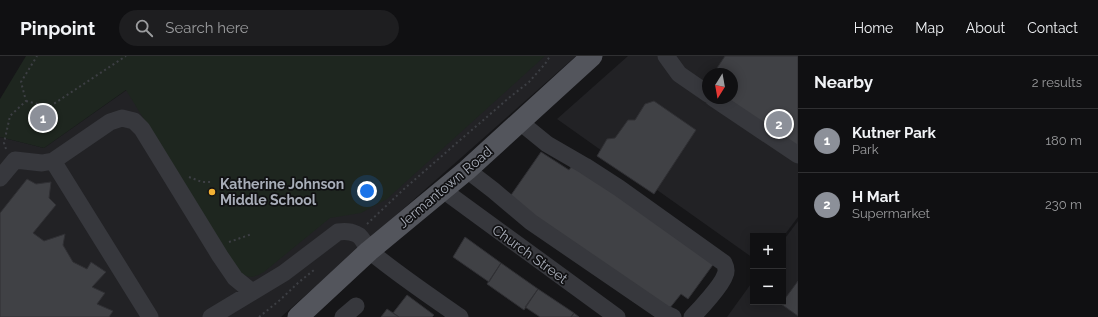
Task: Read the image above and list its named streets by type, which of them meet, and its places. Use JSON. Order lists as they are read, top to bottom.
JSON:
{
  "streets": {
    "main road": ["Jermantown Road"],
    "street": ["Church Street"]
  },
  "crossings": [
    ["Jermantown Road", "Church Street"]
  ],
  "places": ["Katherine Johnson Middle School"],
  "north": "bottom",
  "page": {
    "header": "Pinpoint",
    "search": "Search here",
    "nav": [
      "Home",
      "Map",
      "About",
      "Contact"
    ],
    "heading": ["Nearby", "2 results"],
    "pins": ["1", "2"],
    "list": [
      {
        "mark": "1",
        "name": "Kutner Park",
        "note": "Park",
        "value": "180 m"
      },
      {
        "mark": "2",
        "name": "H Mart",
        "note": "Supermarket",
        "value": "230 m"
      }
    ],
    "map_buttons": ["+", "−"]
  }
}
